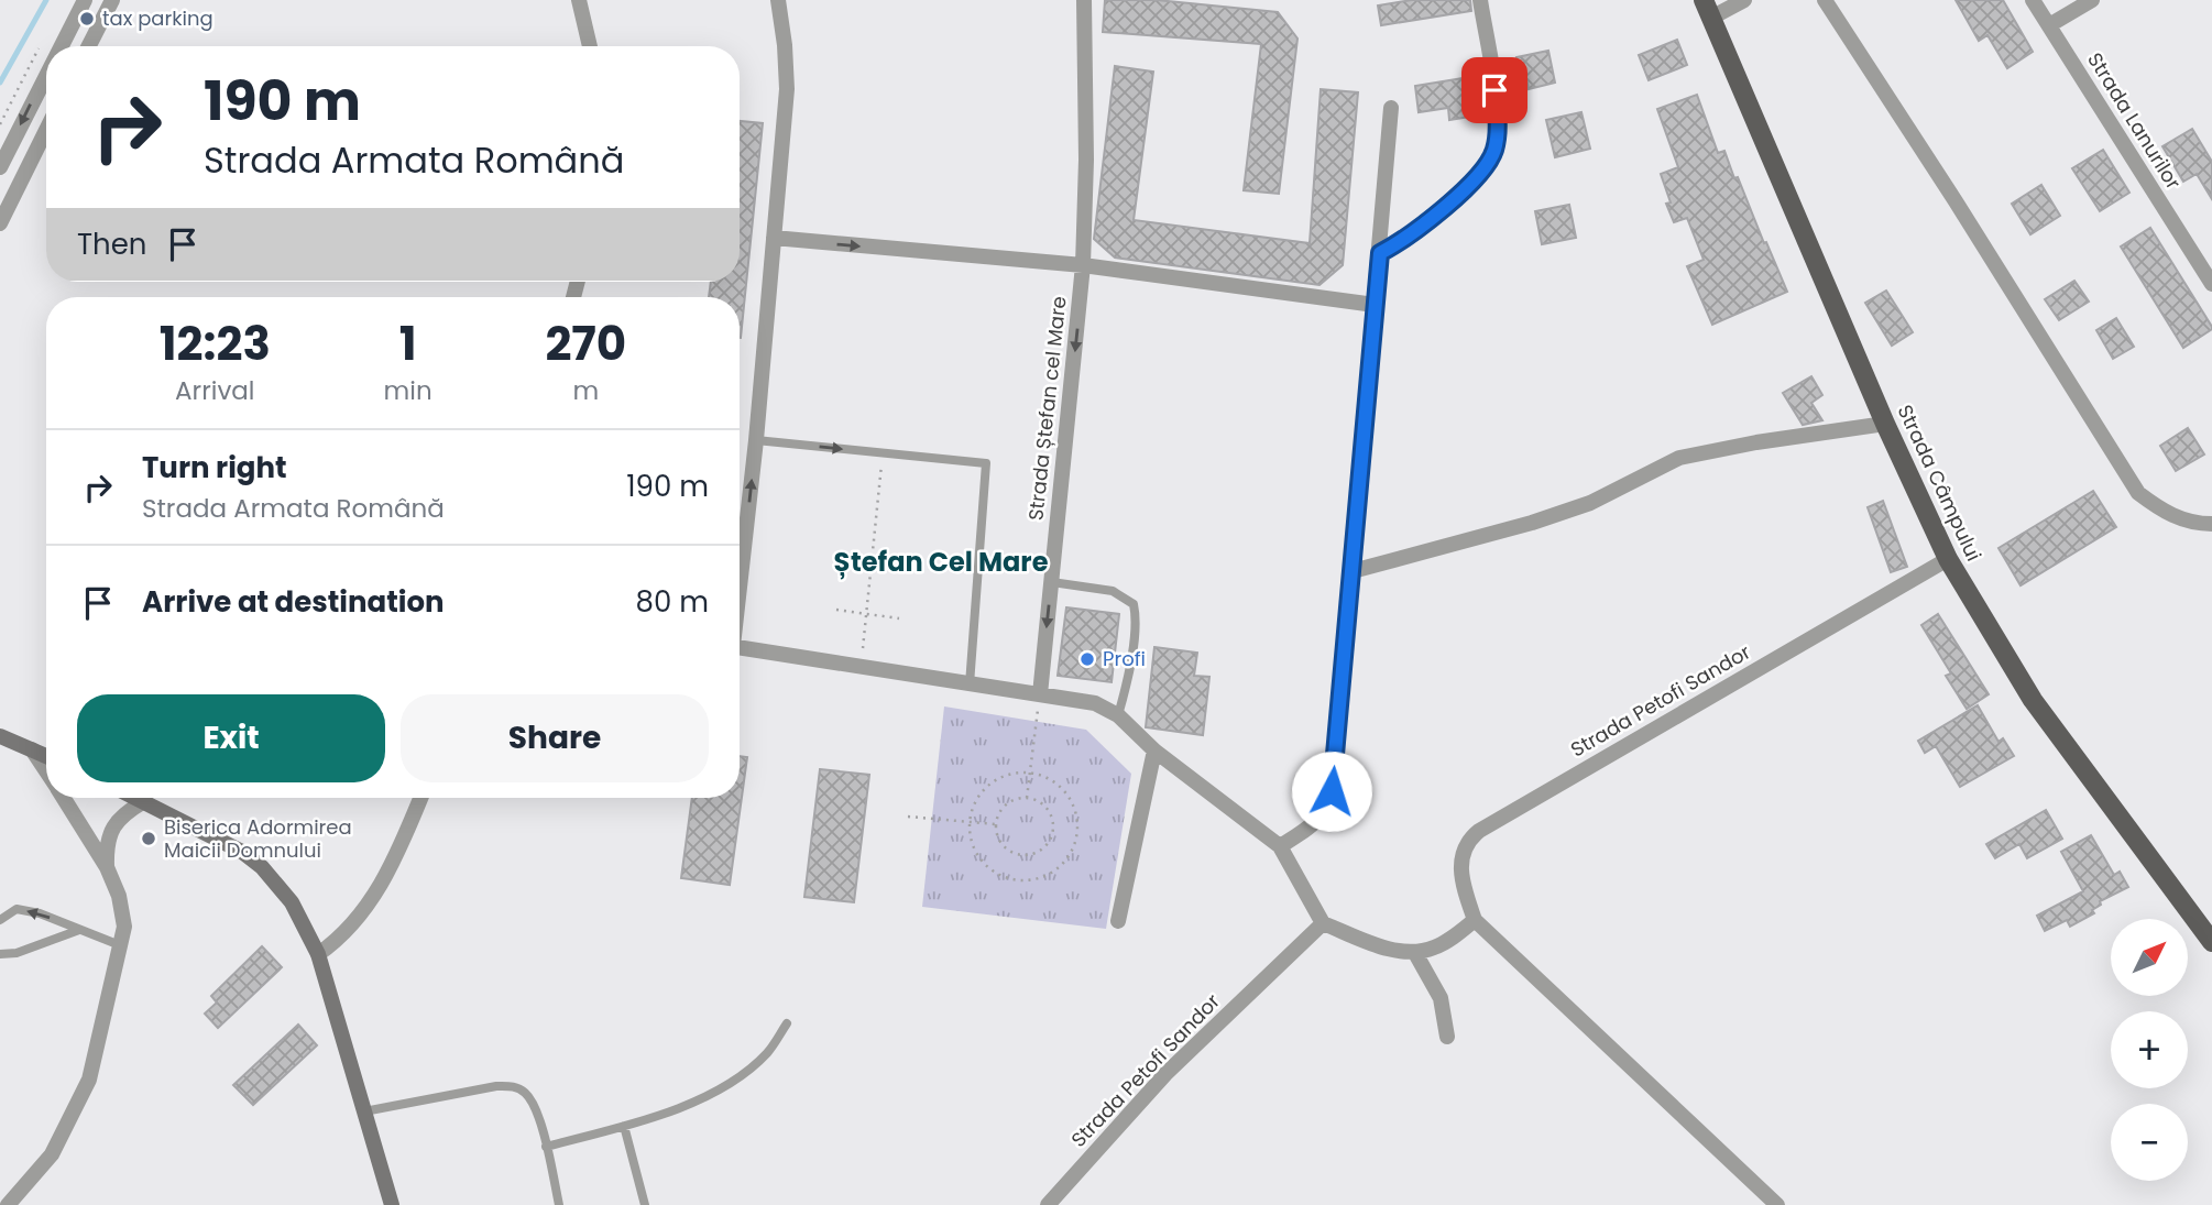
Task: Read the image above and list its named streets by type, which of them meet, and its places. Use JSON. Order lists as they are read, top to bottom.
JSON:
{
  "streets": {
    "main road": ["Strada Câmpului"],
    "street": ["Strada Lanurilor", "Strada Ștefan cel Mare", "Strada Petofi Sandor"]
  },
  "crossings": [
    ["Strada Câmpului", "Strada Petofi Sandor"]
  ],
  "one_way": ["Strada Ștefan cel Mare"],
  "districts": ["Ștefan Cel Mare"],
  "places": ["tax parking", "Profi", "Biserica Adormirea Maicii Domnului"],
  "north": "top right",
  "page": {
    "turn": ["190 m", "Strada Armata Română"],
    "then": "Then",
    "eta": [
      "12:23",
      "Arrival",
      "1",
      "min",
      "270",
      "m"
    ],
    "list": [
      {
        "name": "Turn right",
        "note": "Strada Armata Română",
        "value": "190 m"
      },
      {
        "name": "Arrive at destination",
        "value": "80 m"
      }
    ],
    "buttons": ["Exit", "Share"],
    "map_buttons": ["+", "−"]
  }
}
